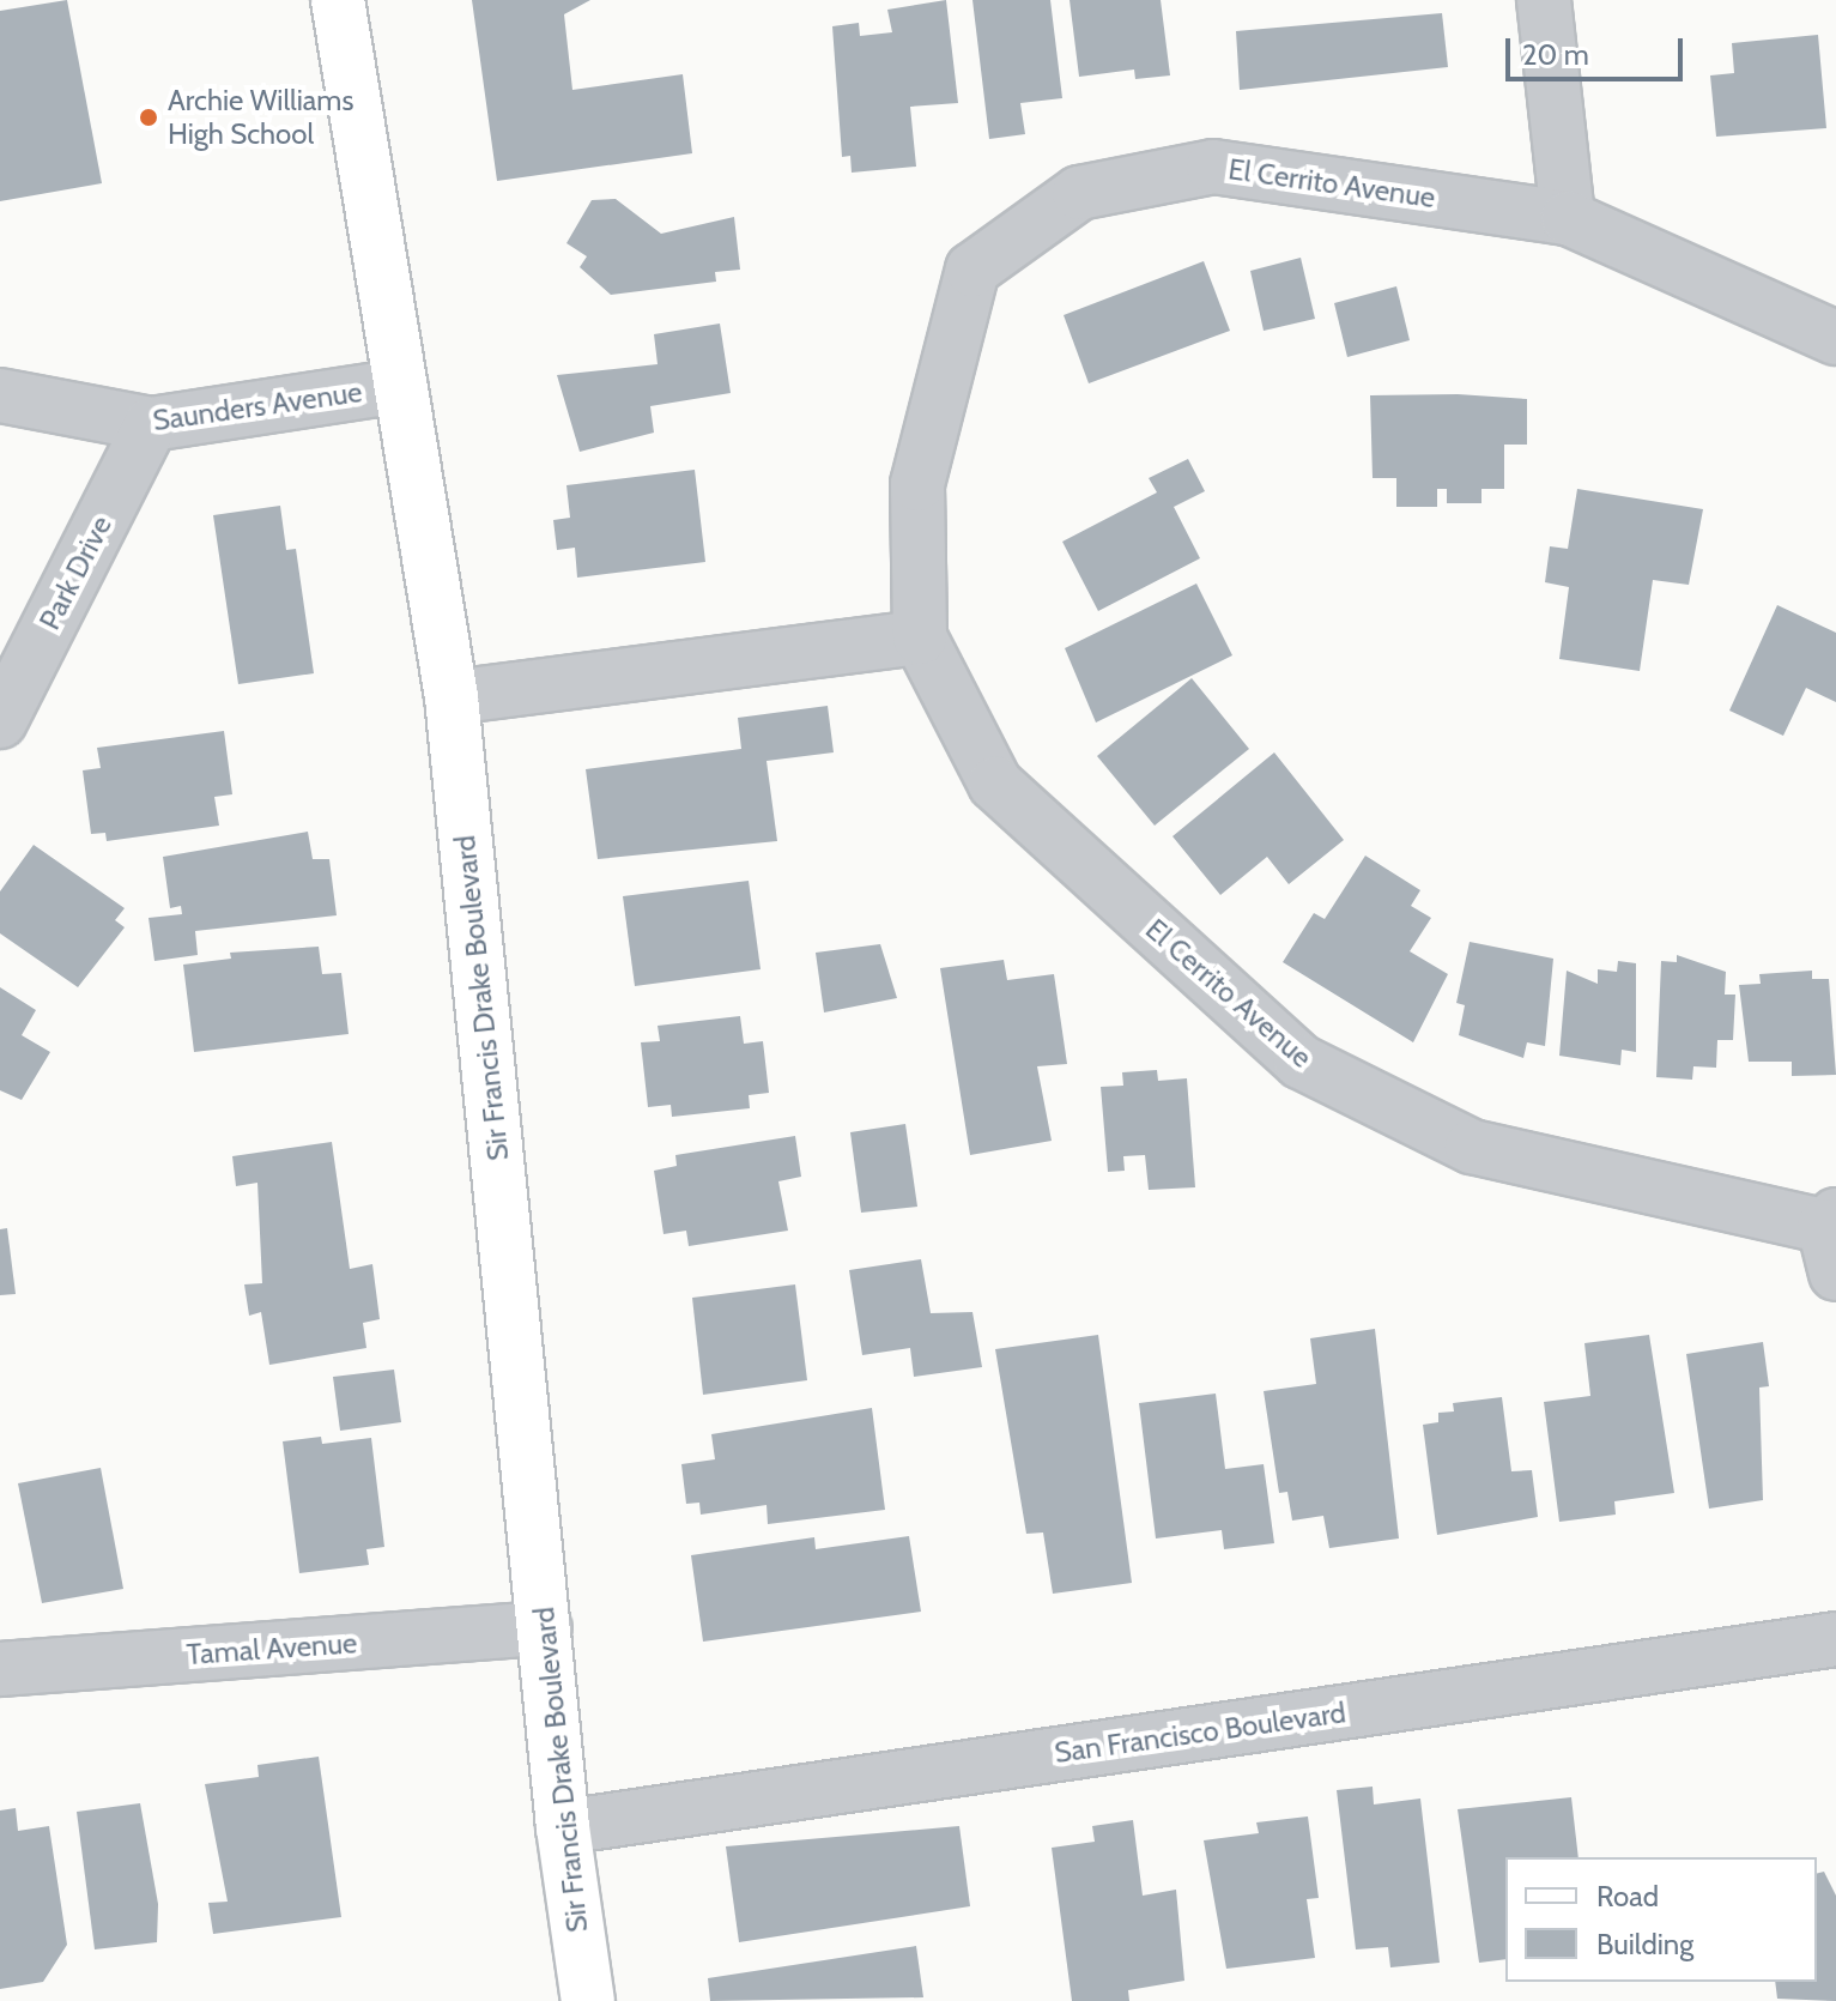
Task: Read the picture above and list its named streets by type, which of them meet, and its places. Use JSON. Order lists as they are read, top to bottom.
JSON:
{
  "streets": {
    "main road": ["Sir Francis Drake Boulevard"],
    "street": [
      "El Cerrito Avenue",
      "Saunders Avenue",
      "Park Drive",
      "Tamal Avenue",
      "San Francisco Boulevard"
    ]
  },
  "crossings": [
    ["Saunders Avenue", "Park Drive"],
    ["Saunders Avenue", "Sir Francis Drake Boulevard"],
    ["Sir Francis Drake Boulevard", "Tamal Avenue"],
    ["Sir Francis Drake Boulevard", "San Francisco Boulevard"]
  ],
  "places": ["Archie Williams High School"],
  "legend": ["Road", "Building"],
  "scale_bar": "20 m"
}
